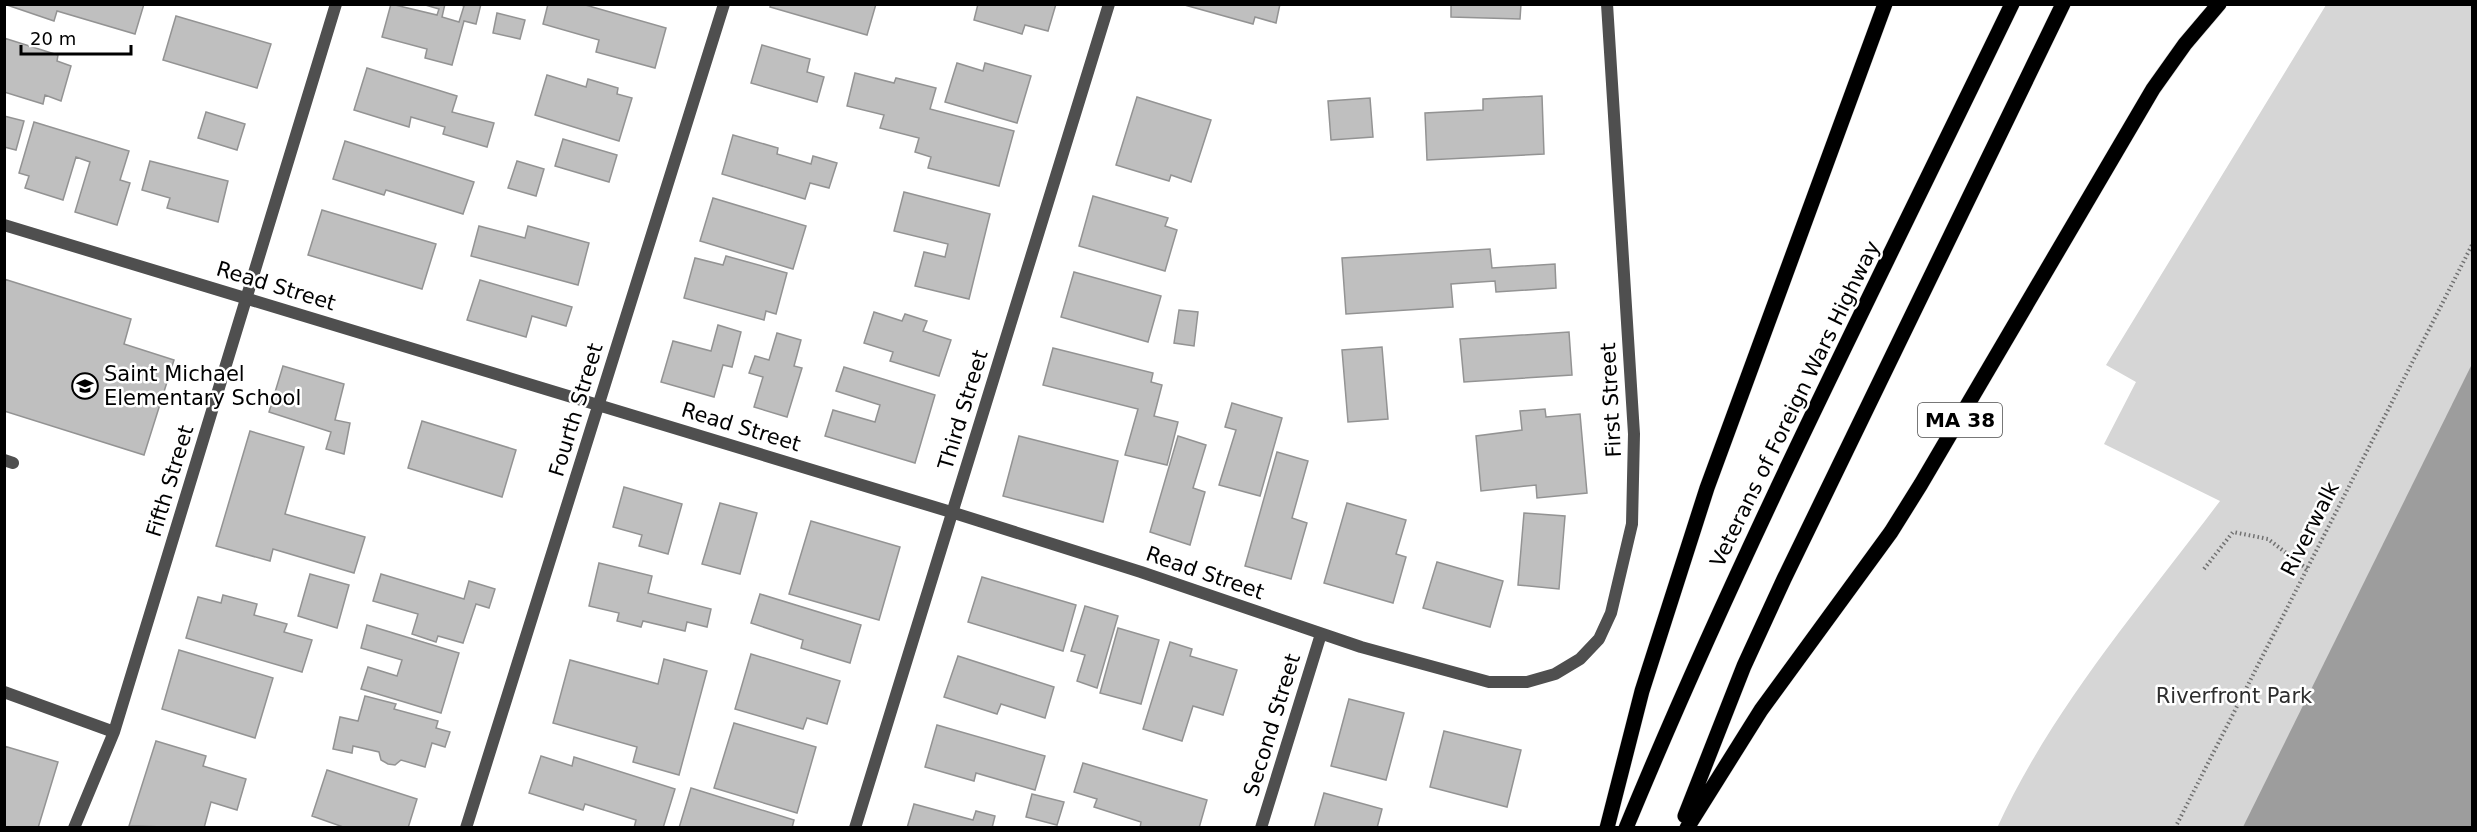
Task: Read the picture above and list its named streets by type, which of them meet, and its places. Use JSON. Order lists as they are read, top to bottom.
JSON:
{
  "streets": {
    "main road": ["Veterans of Foreign Wars Highway", "MA 38"],
    "street": [
      "Read Street",
      "First Street",
      "Fourth Street",
      "Third Street",
      "Fifth Street",
      "Second Street"
    ],
    "path": ["Riverwalk"]
  },
  "crossings": [
    ["Read Street", "First Street"],
    ["Read Street", "Fourth Street"],
    ["Read Street", "Third Street"],
    ["Read Street", "Fifth Street"],
    ["Read Street", "Second Street"]
  ],
  "parks": ["Riverfront Park"],
  "places": {
    "school or university": ["Saint Michael Elementary School"]
  },
  "scale_bar": "20 m"
}
